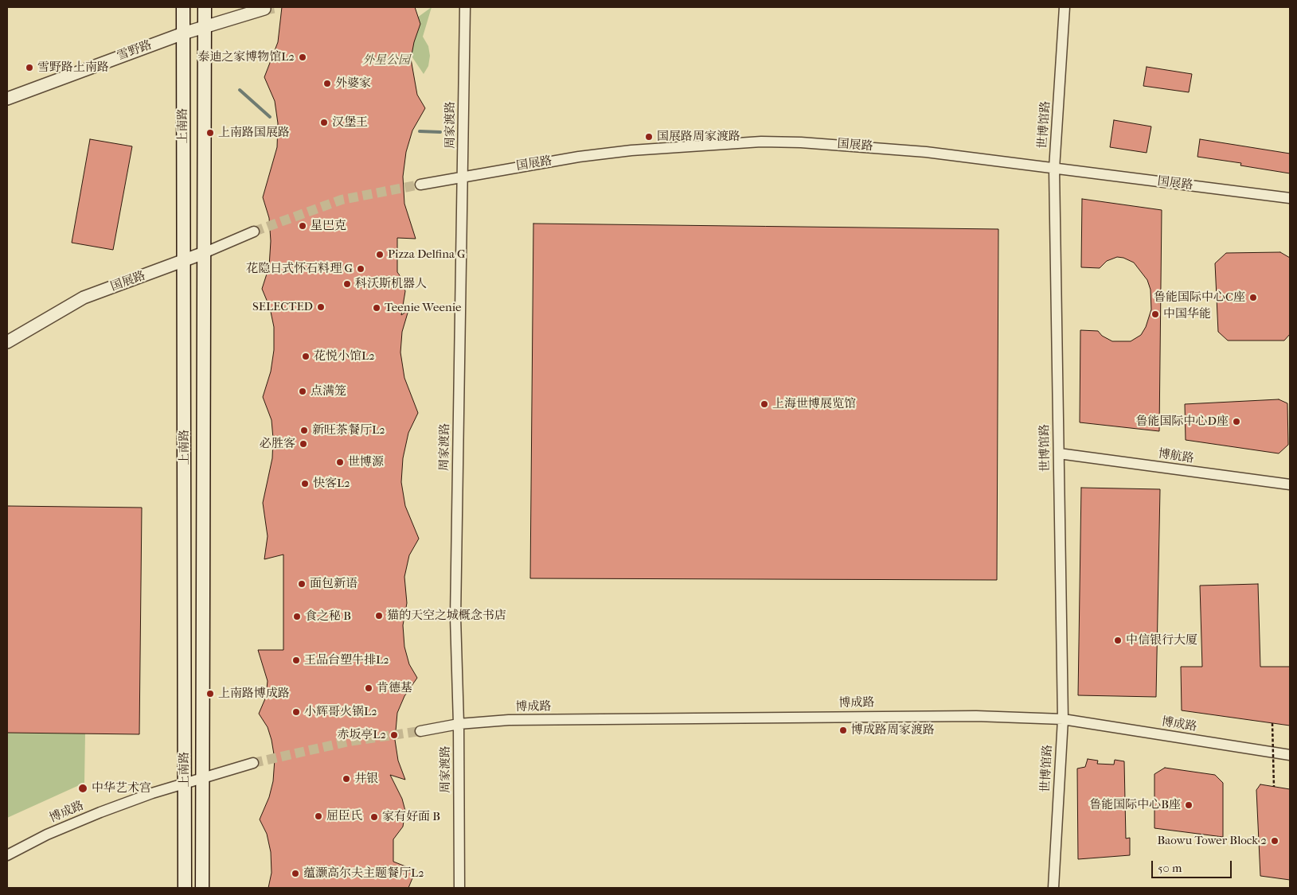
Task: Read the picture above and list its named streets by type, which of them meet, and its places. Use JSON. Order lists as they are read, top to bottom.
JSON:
{
  "streets": {
    "main road": ["上南路"],
    "street": [
      "雪野路",
      "周家渡路",
      "世博馆路",
      "国展路",
      "博航路",
      "博成路"
    ]
  },
  "crossings": [
    ["雪野路", "上南路"],
    ["周家渡路", "国展路"],
    ["周家渡路", "博成路"],
    ["世博馆路", "国展路"],
    ["世博馆路", "博航路"],
    ["世博馆路", "博成路"],
    ["上南路", "国展路"],
    ["上南路", "博成路"]
  ],
  "parks": ["外星公园"],
  "places": [
    "泰迪之家博物馆L2",
    "雪野路上南路",
    "外婆家",
    "汉堡王",
    "上南路国展路",
    "国展路周家渡路",
    "星巴克",
    "Pizza Delfina G",
    "花隐日式怀石料理 G",
    "科沃斯机器人",
    "鲁能国际中心C座",
    "SELECTED",
    "Teenie Weenie",
    "中国华能",
    "花悦小馆L2",
    "点满笼",
    "上海世博展览馆",
    "鲁能国际中心D座",
    "新旺茶餐厅L2",
    "必胜客",
    "世博源",
    "快客L2",
    "面包新语",
    "猫的天空之城概念书店",
    "食之秘 B",
    "中信银行大厦",
    "王品台塑牛排L2",
    "肯德基",
    "上南路博成路",
    "小辉哥火锅L2",
    "博成路周家渡路",
    "赤坂亭L2",
    "井银",
    "中华艺术宫",
    "鲁能国际中心B座",
    "屈臣氏",
    "家有好面 B",
    "Baowu Tower Block 2",
    "蕴灏高尔夫主题餐厅L2"
  ],
  "scale_bar": "50 m"
}
